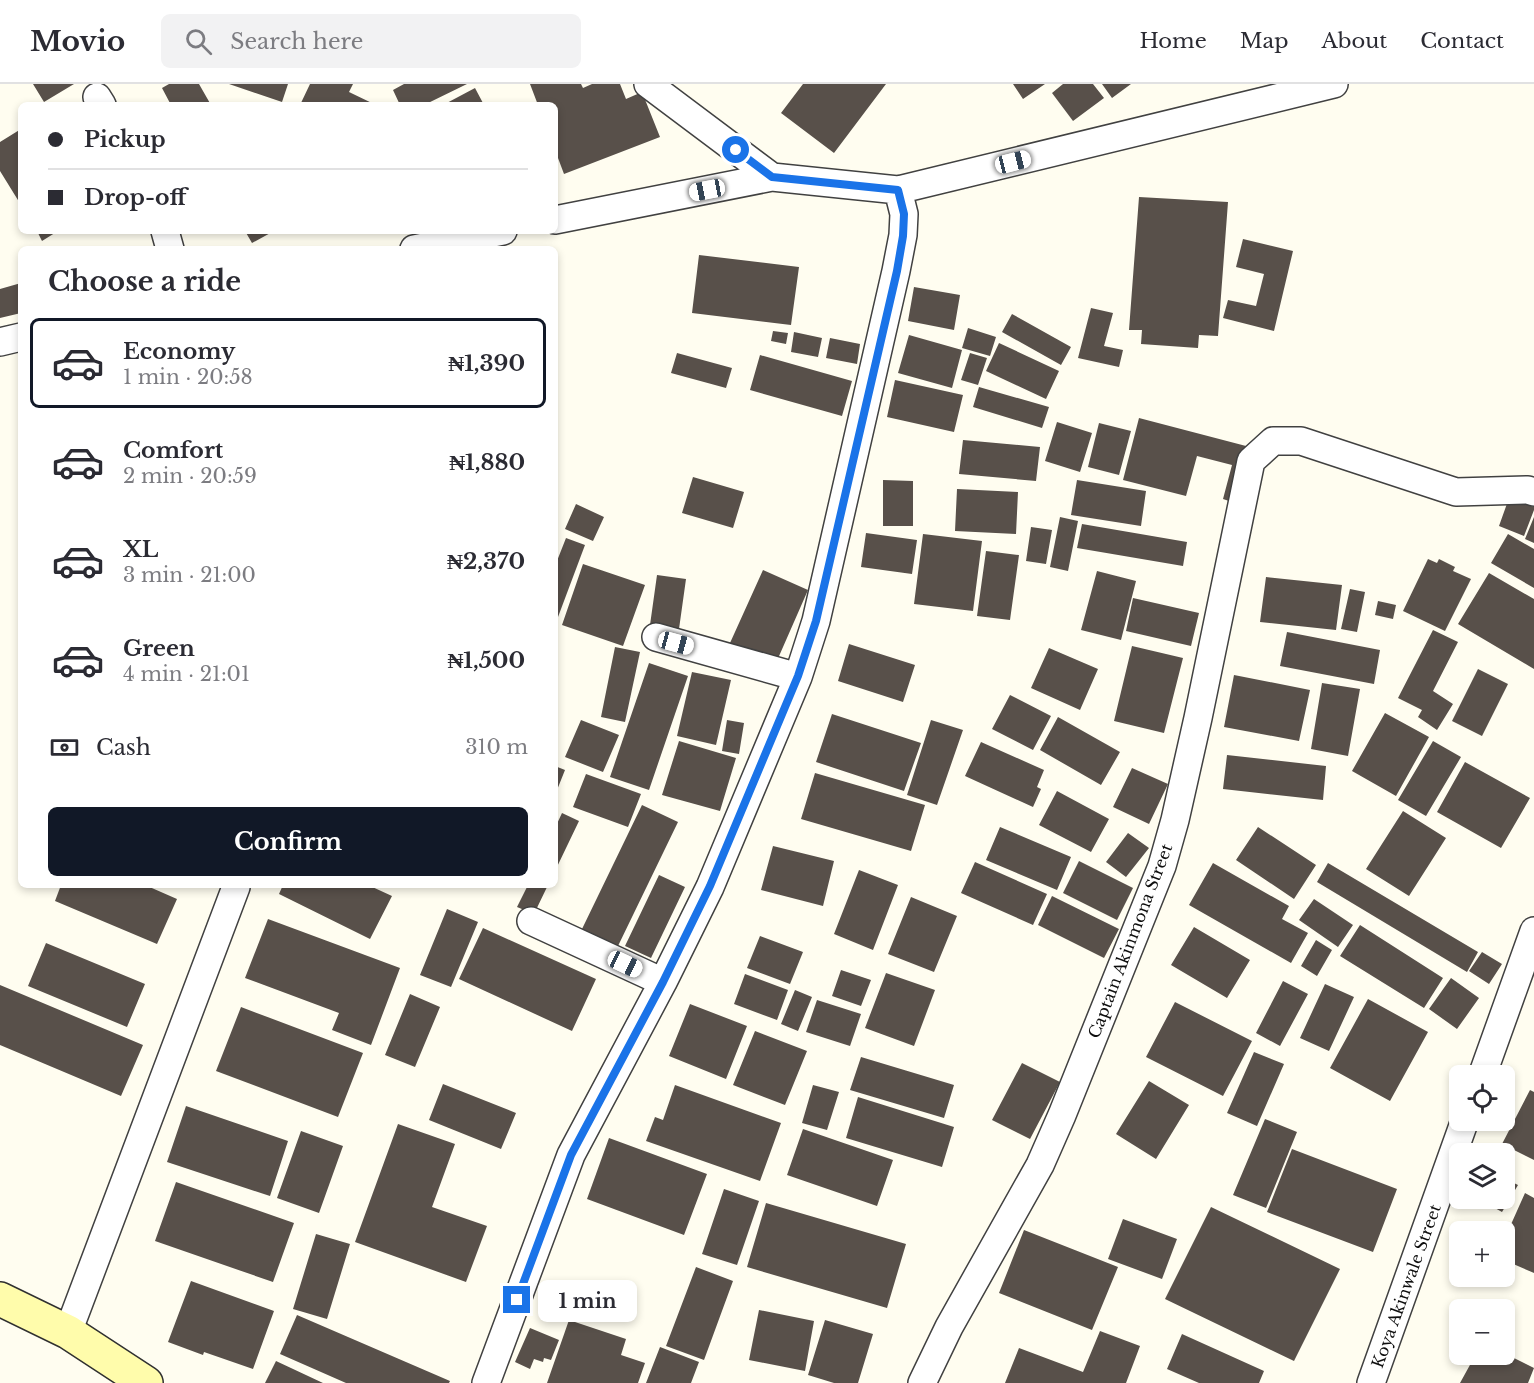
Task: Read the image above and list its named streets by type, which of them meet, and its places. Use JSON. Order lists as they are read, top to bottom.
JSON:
{
  "streets": {
    "street": ["Captain Akinmona Street", "Koya Akinwale Street"]
  },
  "page": {
    "header": "Movio",
    "search": "Search here",
    "nav": [
      "Home",
      "Map",
      "About",
      "Contact"
    ],
    "banner": ["Pickup", "Drop-off"],
    "heading": "Choose a ride",
    "list": [
      {
        "name": "Economy",
        "note": "1 min · 20:58",
        "value": "₦1,390"
      },
      {
        "name": "Comfort",
        "note": "2 min · 20:59",
        "value": "₦1,880"
      },
      {
        "name": "XL",
        "note": "3 min · 21:00",
        "value": "₦2,370"
      },
      {
        "name": "Green",
        "note": "4 min · 21:01",
        "value": "₦1,500"
      }
    ],
    "pay": ["Cash", "310 m"],
    "buttons": "Confirm",
    "map_buttons": ["+", "−"],
    "bubble": "1 min"
  }
}
